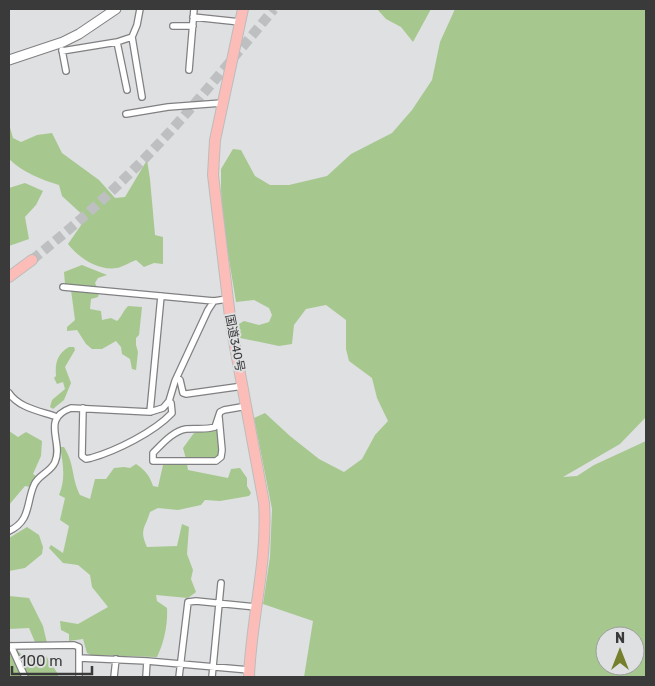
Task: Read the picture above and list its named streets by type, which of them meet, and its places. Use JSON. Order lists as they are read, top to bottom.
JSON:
{
  "streets": {
    "highway": ["国道340号"]
  },
  "scale_bar": "100 m",
  "north": "top"
}
